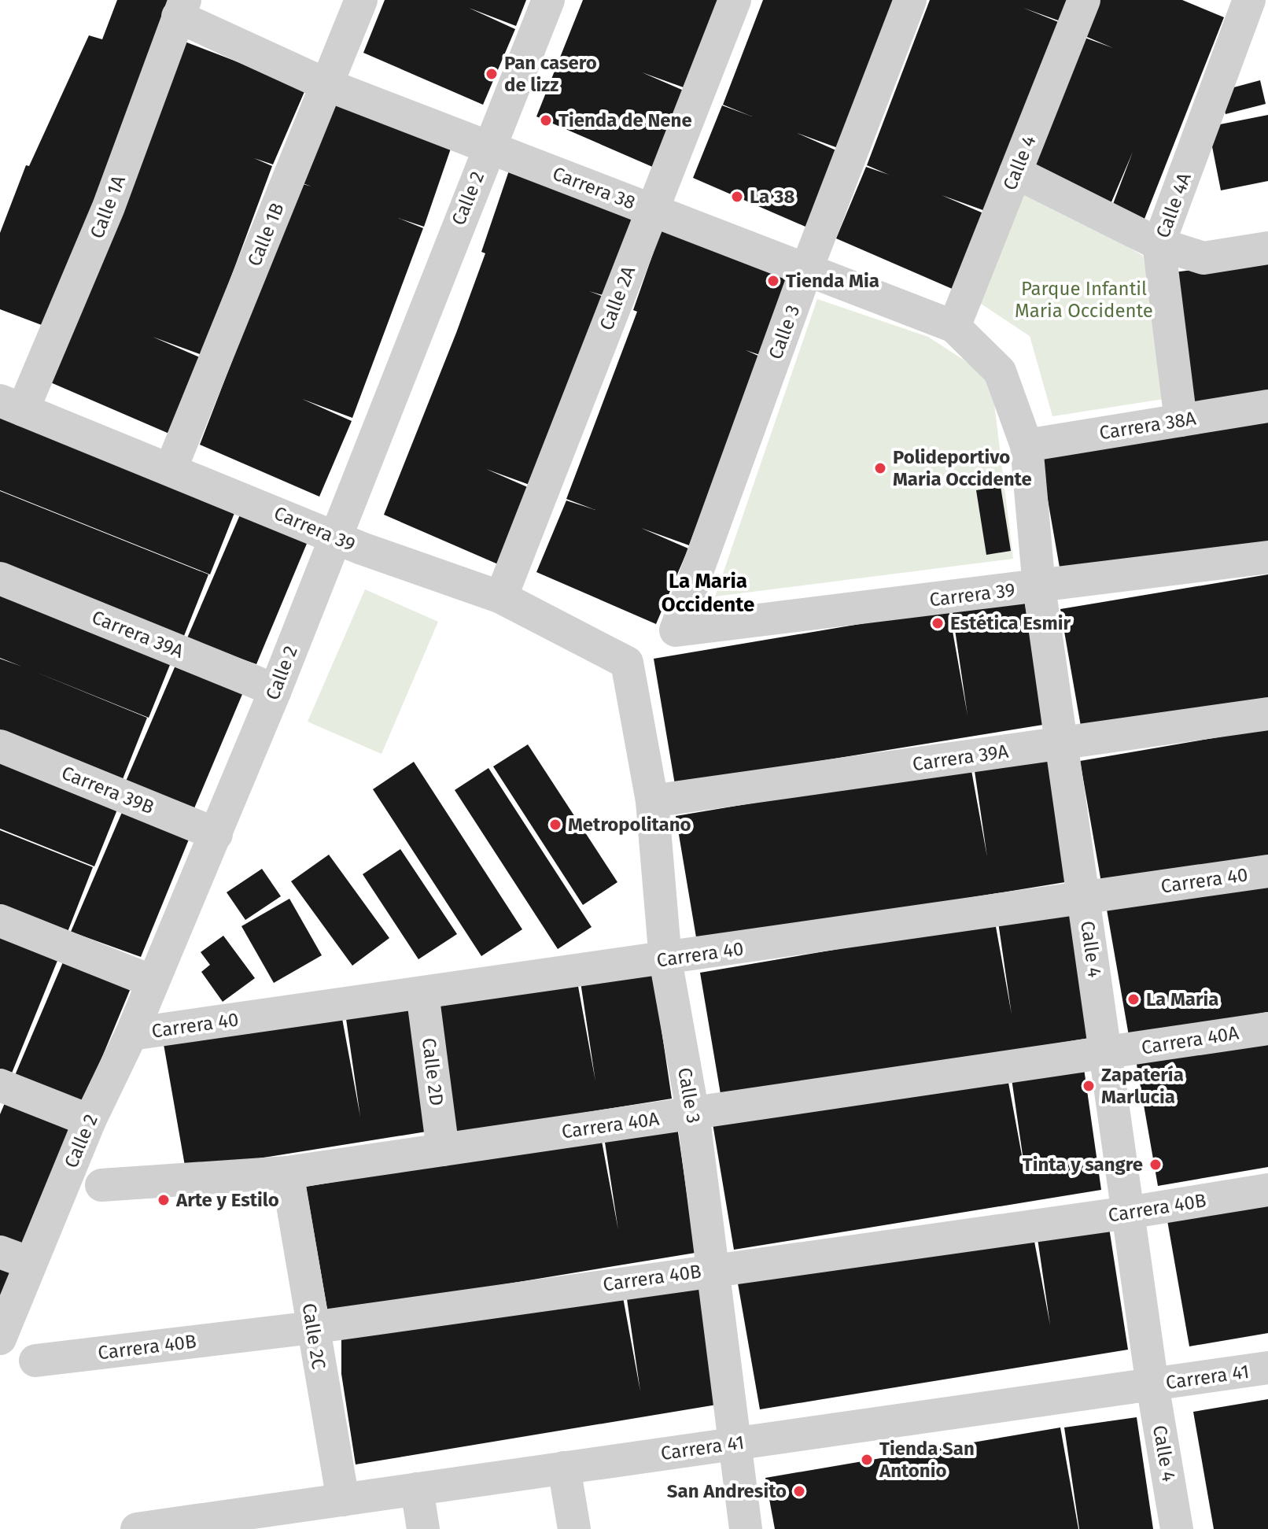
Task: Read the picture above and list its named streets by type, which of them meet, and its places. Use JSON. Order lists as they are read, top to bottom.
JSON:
{
  "streets": {
    "street": [
      "Calle 4",
      "Carrera 38",
      "Calle 2",
      "Calle 4A",
      "Calle 1A",
      "Calle 1B",
      "Calle 2A",
      "Calle 3",
      "Carrera 38A",
      "Carrera 39",
      "Carrera 39A",
      "Carrera 39B",
      "Carrera 40",
      "Carrera 40A",
      "Calle 2D",
      "Carrera 40B",
      "Calle 2C",
      "Carrera 41"
    ]
  },
  "crossings": [
    ["Calle 4", "Carrera 38"],
    ["Calle 4", "Carrera 38A"],
    ["Calle 4", "Carrera 39"],
    ["Calle 4", "Carrera 39A"],
    ["Calle 4", "Carrera 40"],
    ["Calle 4", "Carrera 40A"],
    ["Calle 4", "Carrera 40B"],
    ["Calle 4", "Carrera 41"],
    ["Carrera 38", "Calle 2"],
    ["Carrera 38", "Calle 1A"],
    ["Carrera 38", "Calle 1B"],
    ["Carrera 38", "Calle 2A"],
    ["Carrera 38", "Calle 3"],
    ["Calle 2", "Carrera 39"],
    ["Calle 2", "Carrera 39A"],
    ["Calle 2", "Carrera 39B"],
    ["Calle 2", "Carrera 40"],
    ["Calle 4A", "Carrera 38A"],
    ["Calle 1A", "Carrera 39"],
    ["Calle 1B", "Carrera 39"],
    ["Calle 2A", "Carrera 39"],
    ["Calle 3", "Carrera 39"],
    ["Calle 3", "Carrera 39A"],
    ["Calle 3", "Carrera 40"],
    ["Calle 3", "Carrera 40A"],
    ["Calle 3", "Carrera 40B"],
    ["Calle 3", "Carrera 41"],
    ["Carrera 40", "Calle 2D"],
    ["Carrera 40A", "Calle 2D"],
    ["Carrera 40A", "Calle 2C"],
    ["Carrera 40B", "Calle 2C"],
    ["Calle 2C", "Carrera 41"]
  ],
  "districts": ["La Maria Occidente"],
  "parks": ["Parque Infantil Maria Occidente"],
  "places": [
    "Pan casero de lizz",
    "Tienda de Nene",
    "La 38",
    "Tienda Mia",
    "Polideportivo Maria Occidente",
    "Estética Esmir",
    "Metropolitano",
    "La Maria",
    "Zapatería Marlucia",
    "Tinta y sangre",
    "Arte y Estilo",
    "Tienda San Antonio",
    "San Andresito"
  ]
}
